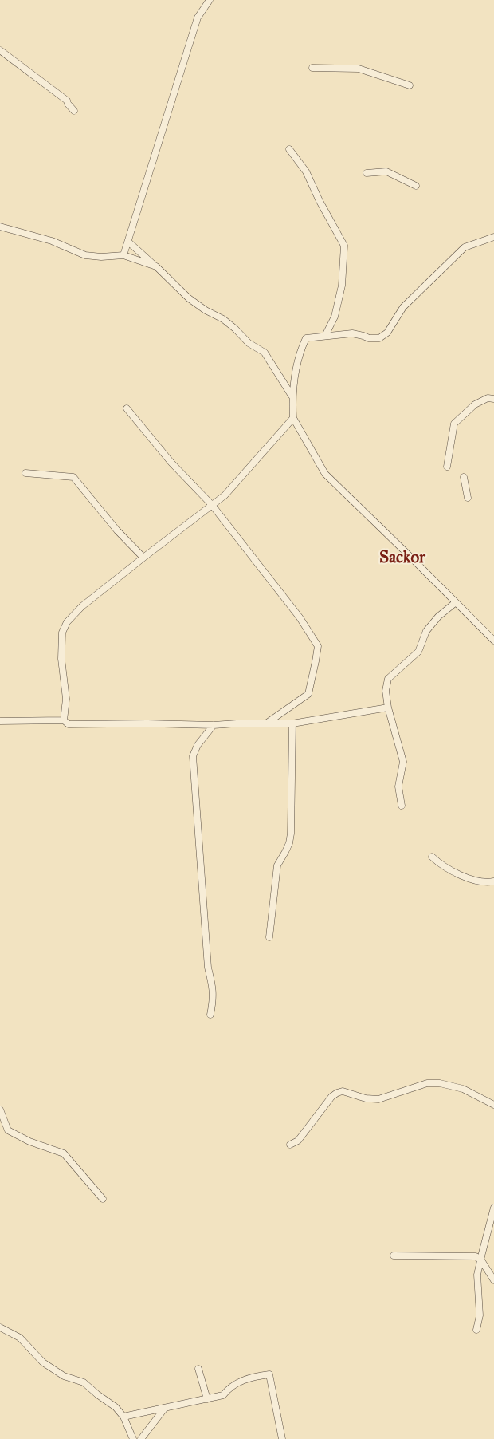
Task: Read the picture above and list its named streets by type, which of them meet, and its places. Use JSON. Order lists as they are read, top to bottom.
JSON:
{
  "districts": ["Sackor"]
}
